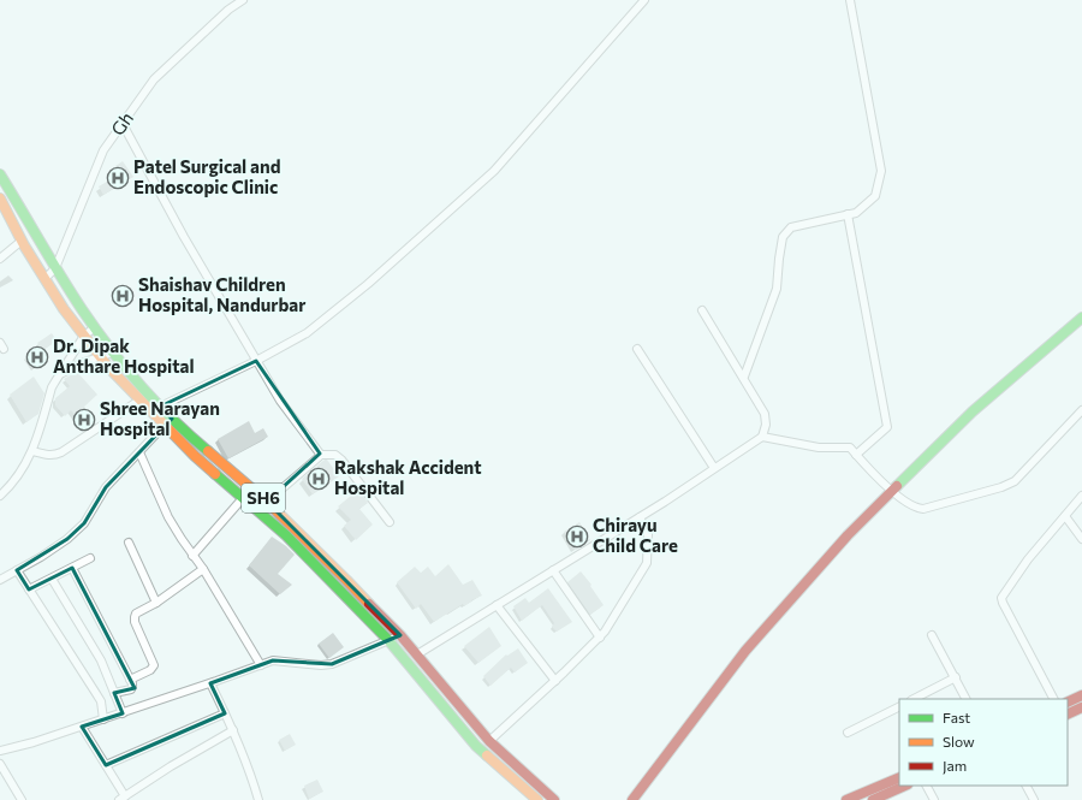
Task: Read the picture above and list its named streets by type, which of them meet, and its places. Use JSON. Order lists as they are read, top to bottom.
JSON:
{
  "streets": {
    "main road": ["SH6"],
    "street": ["Gh"]
  },
  "crossings": [
    ["Gh", "SH6"]
  ],
  "places": {
    "hospital": [
      "Patel Surgical and Endoscopic Clinic",
      "Shaishav Children Hospital, Nandurbar",
      "Dr. Dipak Anthare Hospital",
      "Shree Narayan Hospital",
      "Rakshak Accident Hospital",
      "Chirayu Child Care"
    ]
  },
  "legend": ["Fast", "Slow", "Jam"]
}
